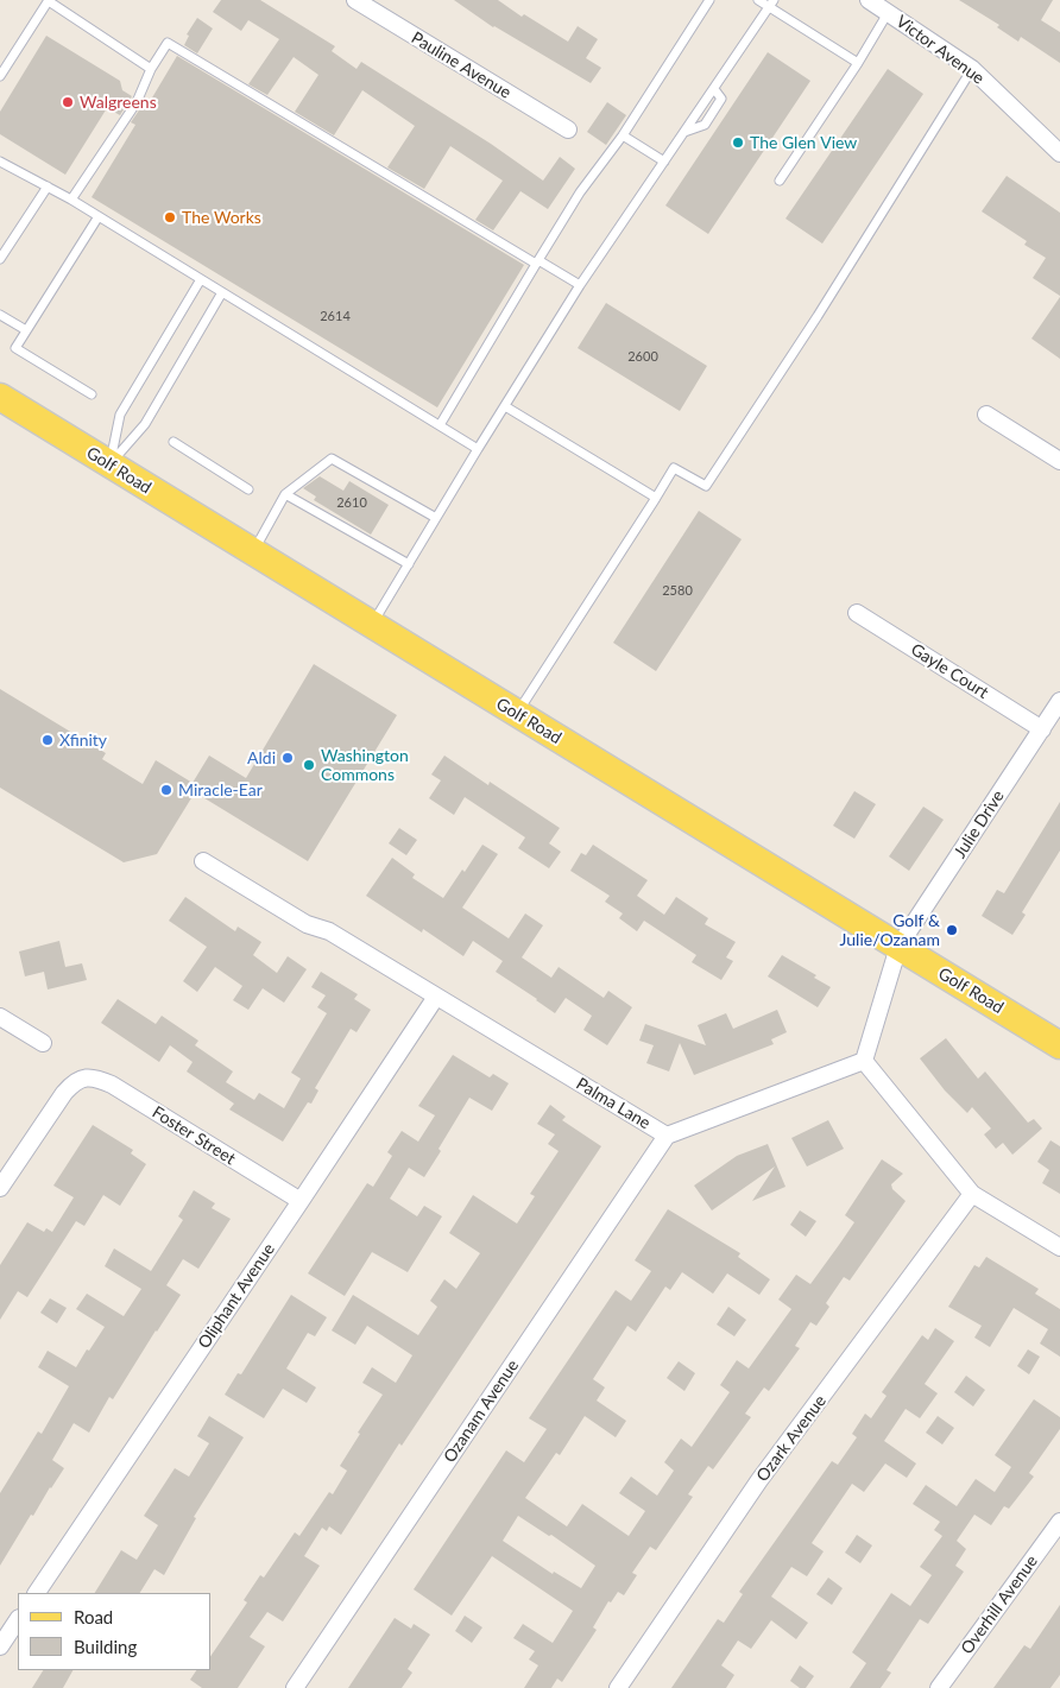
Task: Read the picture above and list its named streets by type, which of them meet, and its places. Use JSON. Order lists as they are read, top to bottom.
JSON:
{
  "streets": {
    "main road": ["Golf Road"],
    "street": [
      "Victor Avenue",
      "Pauline Avenue",
      "Gayle Court",
      "Julie Drive",
      "Palma Lane",
      "Foster Street",
      "Oliphant Avenue",
      "Ozanam Avenue",
      "Ozark Avenue",
      "Overhill Avenue"
    ]
  },
  "crossings": [
    ["Golf Road", "Julie Drive"],
    ["Gayle Court", "Julie Drive"],
    ["Palma Lane", "Oliphant Avenue"],
    ["Palma Lane", "Ozanam Avenue"],
    ["Foster Street", "Oliphant Avenue"]
  ],
  "places": [
    "Walgreens",
    "The Glen View",
    "The Works",
    "Xfinity",
    "Aldi",
    "Washington Commons",
    "Miracle-Ear",
    "Golf & Julie/Ozanam"
  ],
  "house_numbers": [
    "2614",
    "2600",
    "2610",
    "2580"
  ],
  "legend": ["Road", "Building"]
}
